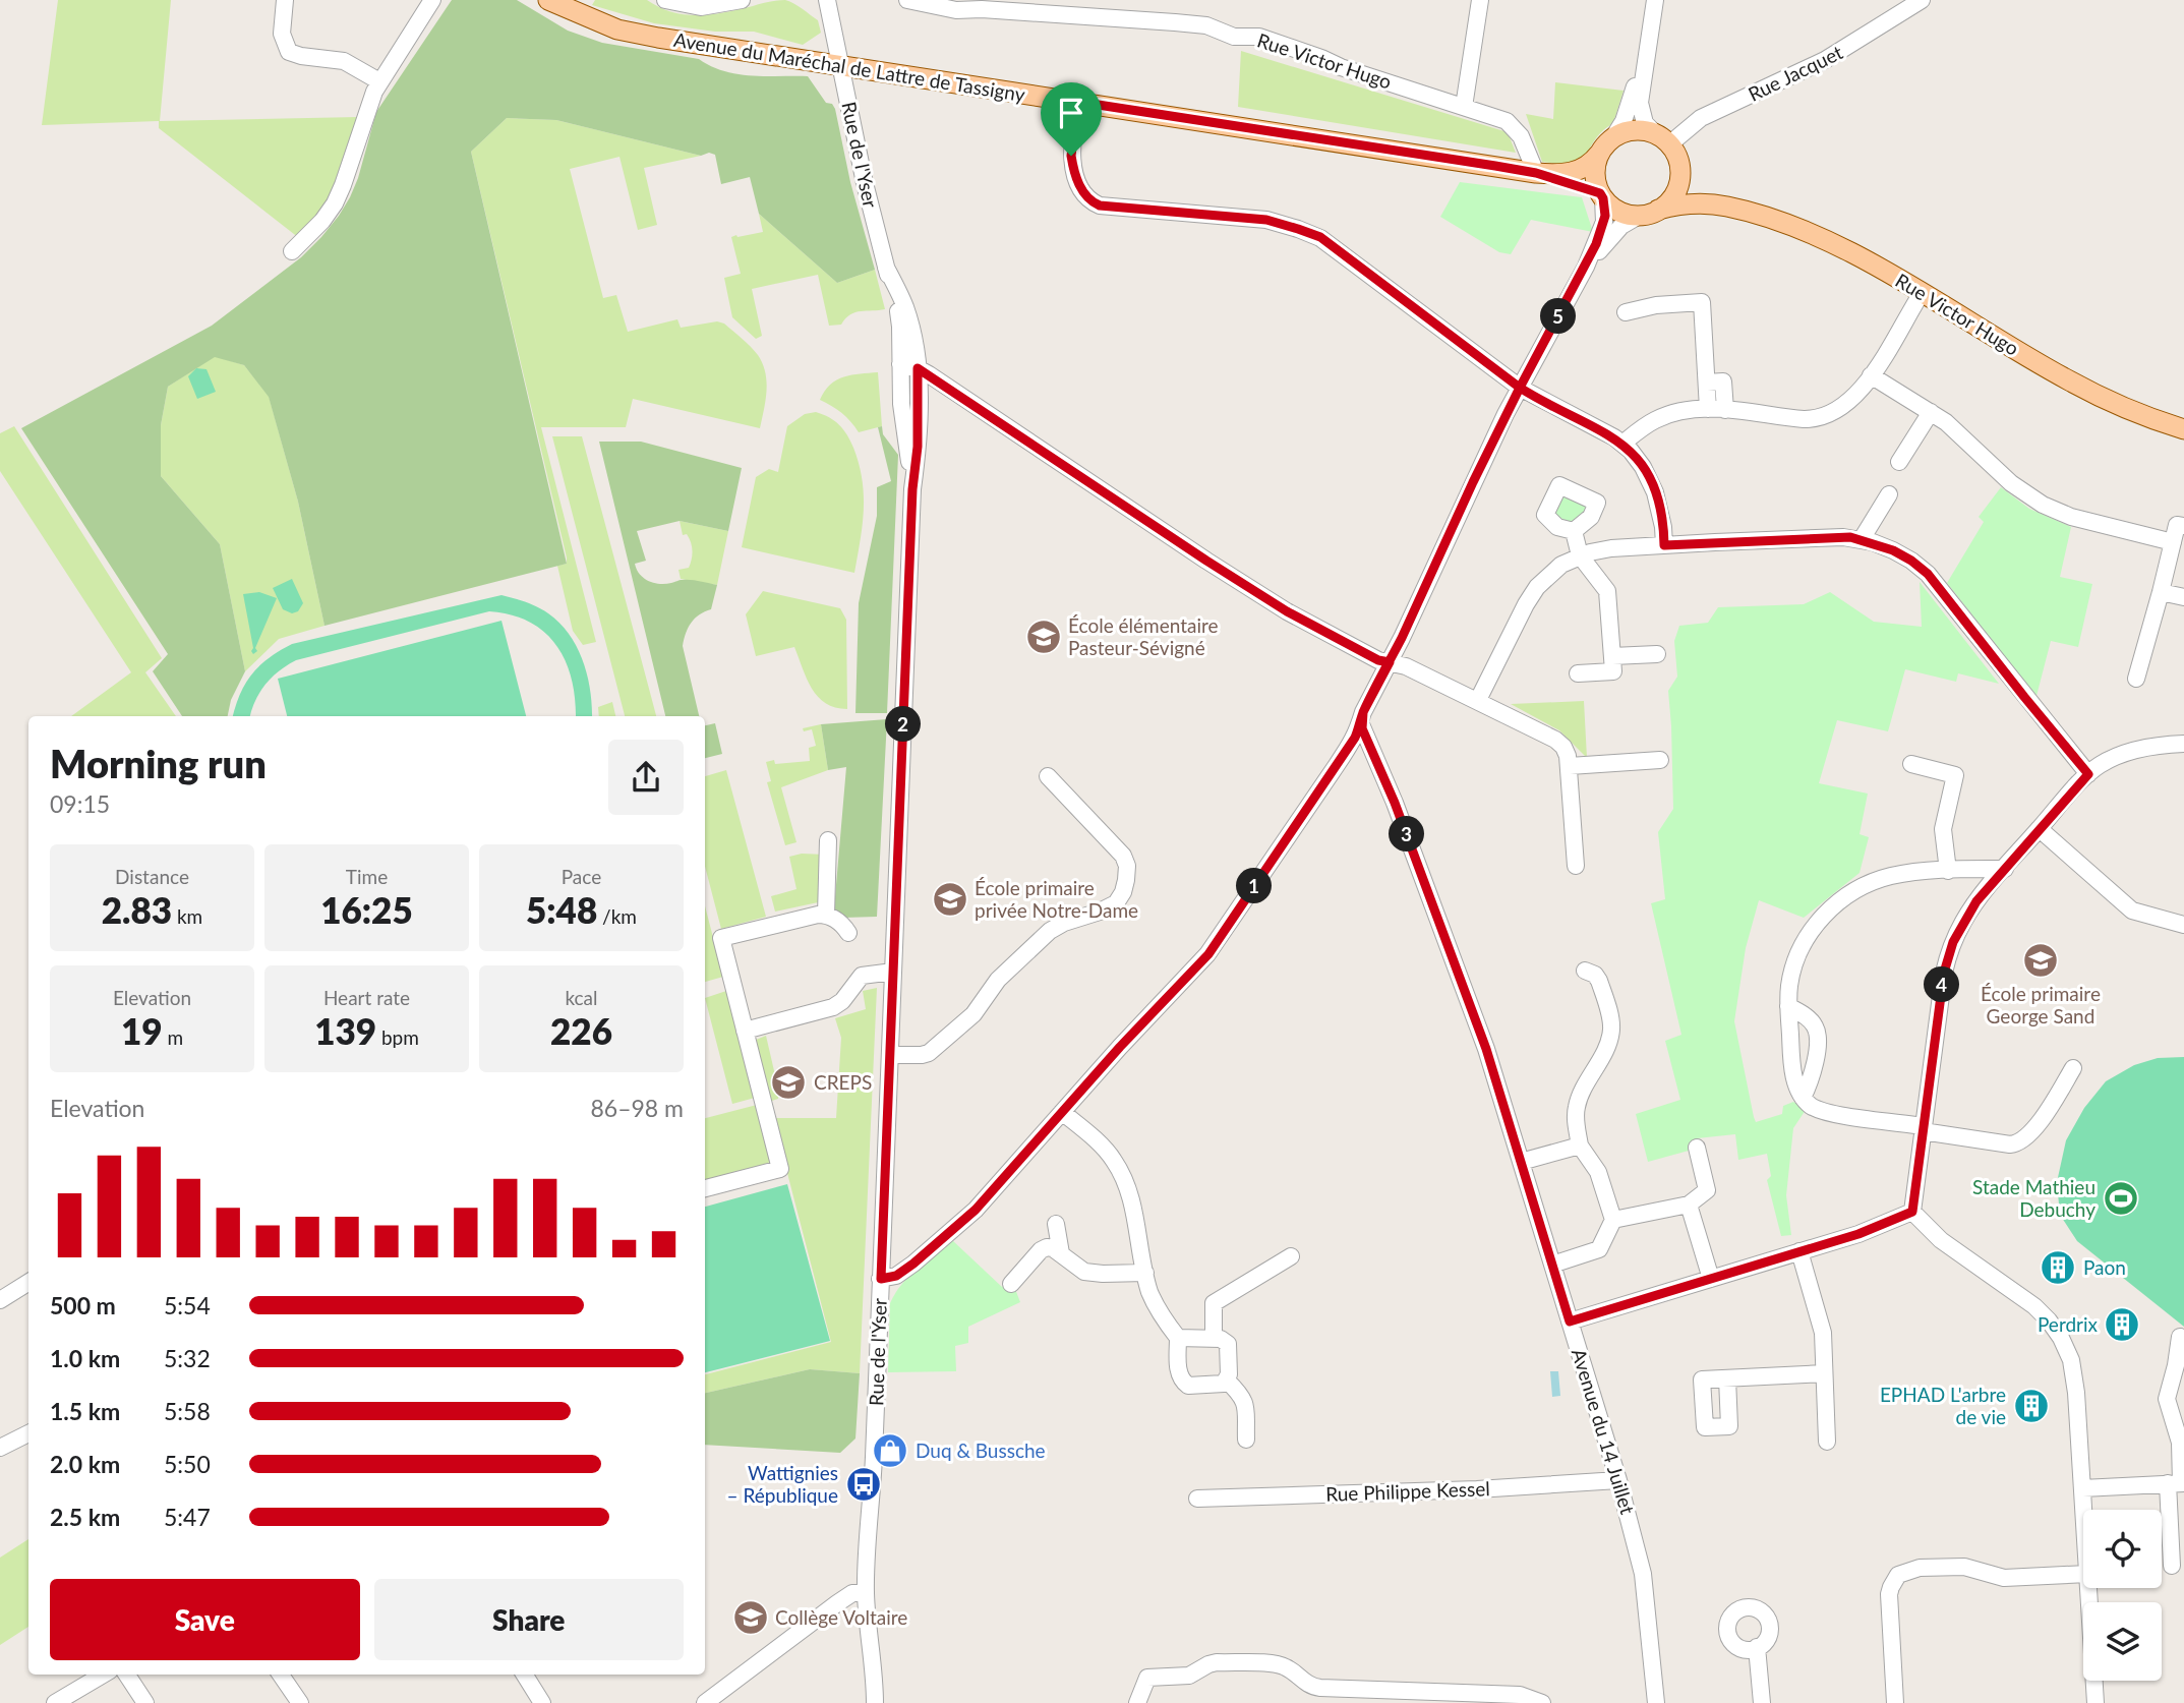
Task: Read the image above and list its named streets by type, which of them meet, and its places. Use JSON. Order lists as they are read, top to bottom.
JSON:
{
  "streets": {
    "main road": ["Rue Victor Hugo", "Avenue du Maréchal de Lattre de Tassigny"],
    "street": [
      "Rue Jacquet",
      "Rue de l'Yser",
      "Avenue du 14 Juillet",
      "Rue Philippe Kessel"
    ]
  },
  "crossings": [
    ["Rue Victor Hugo", "Avenue du Maréchal de Lattre de Tassigny"],
    ["Rue Victor Hugo", "Rue Jacquet"],
    ["Avenue du Maréchal de Lattre de Tassigny", "Rue Jacquet"],
    ["Avenue du Maréchal de Lattre de Tassigny", "Rue de l'Yser"],
    ["Avenue du 14 Juillet", "Rue Philippe Kessel"]
  ],
  "places": {
    "school or university": [
      "École élémentaire Pasteur-Sévigné",
      "École primaire privée Notre-Dame",
      "École primaire George Sand",
      "CREPS",
      "Collège Voltaire"
    ],
    "sports": ["Stade Mathieu Debuchy"],
    "building": ["Paon", "Perdrix", "EPHAD L'arbre de vie"],
    "shop": ["Duq & Bussche"],
    "bus stop": ["Wattignies – République"]
  },
  "page": {
    "pins": [
      "5",
      "2",
      "3",
      "1",
      "4"
    ],
    "heading": ["Morning run", "09:15"],
    "stats": [
      ["Distance", "2.83 km"],
      ["Time", "16:25"],
      ["Pace", "5:48 /km"],
      ["Elevation", "19 m"],
      ["Heart rate", "139 bpm"],
      ["kcal", "226"]
    ],
    "chart": ["Elevation", "86–98 m"],
    "list": [
      {
        "name": "500 m",
        "note": "5:54"
      },
      {
        "name": "1.0 km",
        "note": "5:32"
      },
      {
        "name": "1.5 km",
        "note": "5:58"
      },
      {
        "name": "2.0 km",
        "note": "5:50"
      },
      {
        "name": "2.5 km",
        "note": "5:47"
      }
    ],
    "buttons": ["Save", "Share"]
  }
}
